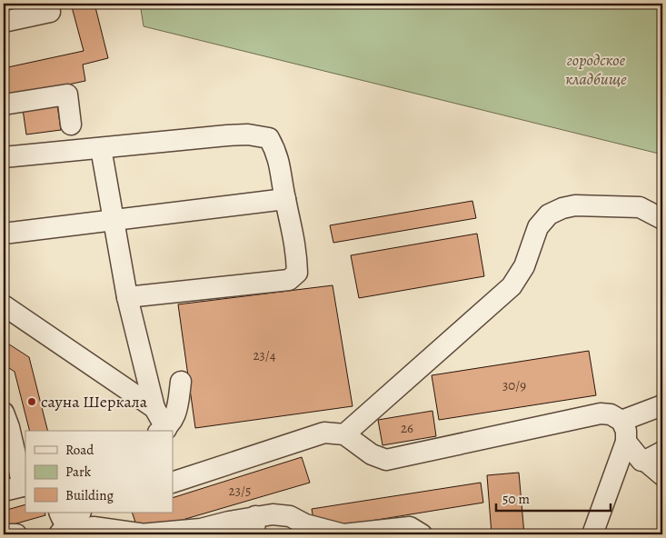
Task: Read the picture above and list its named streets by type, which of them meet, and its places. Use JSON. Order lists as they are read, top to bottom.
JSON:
{
  "parks": ["городское кладбище"],
  "places": ["сауна Шеркала"],
  "house_numbers": [
    "23/4",
    "30/9",
    "26",
    "23/5"
  ],
  "legend": ["Road", "Park", "Building"],
  "scale_bar": "50 m"
}
